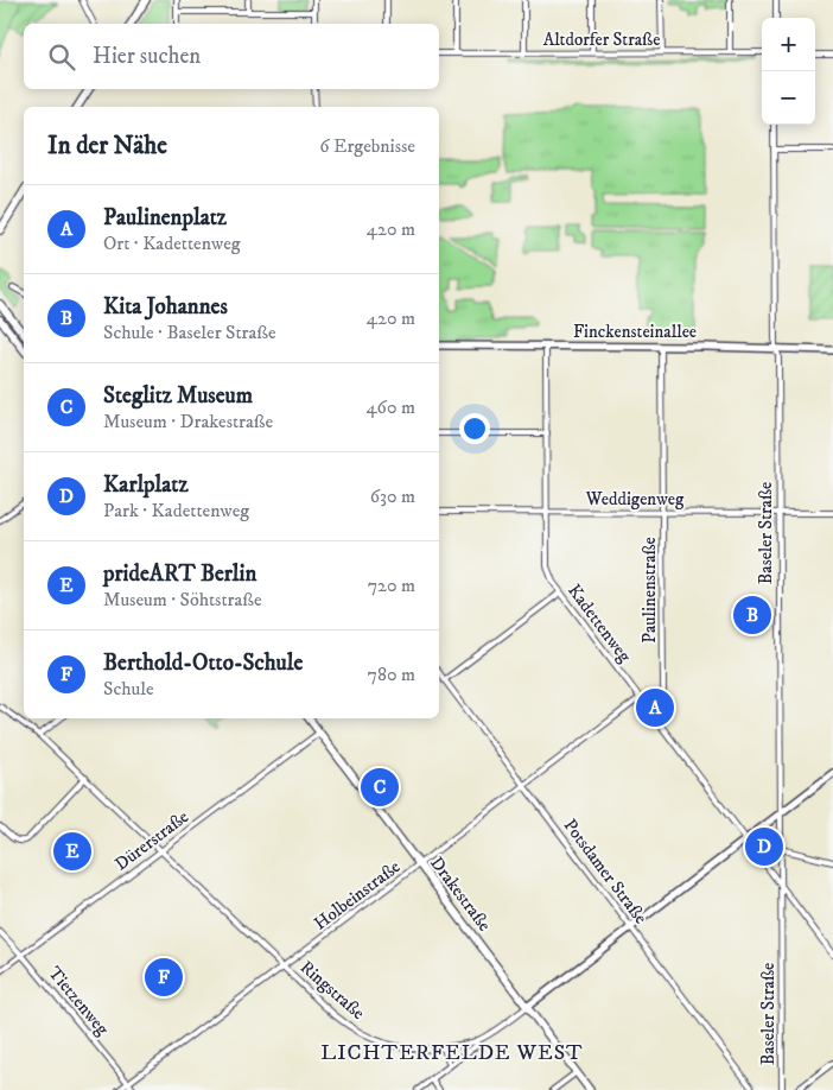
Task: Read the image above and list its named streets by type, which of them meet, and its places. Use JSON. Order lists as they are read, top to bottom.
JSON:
{
  "streets": {
    "main road": ["Drakestraße"],
    "street": [
      "Altdorfer Straße",
      "Finckensteinallee",
      "Weddigenweg",
      "Baseler Straße",
      "Paulinenstraße",
      "Kadettenweg",
      "Dürerstraße",
      "Potsdamer Straße",
      "Holbeinstraße",
      "Ringstraße",
      "Tietzenweg"
    ]
  },
  "crossings": [
    ["Finckensteinallee", "Baseler Straße"],
    ["Finckensteinallee", "Paulinenstraße"],
    ["Finckensteinallee", "Kadettenweg"],
    ["Weddigenweg", "Baseler Straße"],
    ["Weddigenweg", "Paulinenstraße"],
    ["Weddigenweg", "Kadettenweg"],
    ["Baseler Straße", "Kadettenweg"],
    ["Baseler Straße", "Ringstraße"],
    ["Paulinenstraße", "Kadettenweg"],
    ["Kadettenweg", "Holbeinstraße"],
    ["Kadettenweg", "Ringstraße"],
    ["Dürerstraße", "Drakestraße"],
    ["Dürerstraße", "Ringstraße"],
    ["Dürerstraße", "Tietzenweg"],
    ["Potsdamer Straße", "Holbeinstraße"],
    ["Potsdamer Straße", "Ringstraße"],
    ["Drakestraße", "Holbeinstraße"],
    ["Drakestraße", "Ringstraße"],
    ["Holbeinstraße", "Ringstraße"],
    ["Holbeinstraße", "Tietzenweg"]
  ],
  "districts": ["LICHTERFELDE WEST"],
  "page": {
    "map_buttons": ["+", "−"],
    "search": "Hier suchen",
    "heading": ["In der Nähe", "6 Ergebnisse"],
    "list": [
      {
        "mark": "A",
        "name": "Paulinenplatz",
        "note": "Ort · Kadettenweg",
        "value": "420 m"
      },
      {
        "mark": "B",
        "name": "Kita Johannes",
        "note": "Schule · Baseler Straße",
        "value": "420 m"
      },
      {
        "mark": "C",
        "name": "Steglitz Museum",
        "note": "Museum · Drakestraße",
        "value": "460 m"
      },
      {
        "mark": "D",
        "name": "Karlplatz",
        "note": "Park · Kadettenweg",
        "value": "630 m"
      },
      {
        "mark": "E",
        "name": "prideART Berlin",
        "note": "Museum · Söhtstraße",
        "value": "720 m"
      },
      {
        "mark": "F",
        "name": "Berthold-Otto-Schule",
        "note": "Schule",
        "value": "780 m"
      }
    ],
    "pins": [
      "B",
      "A",
      "C",
      "D",
      "E",
      "F"
    ]
  }
}
